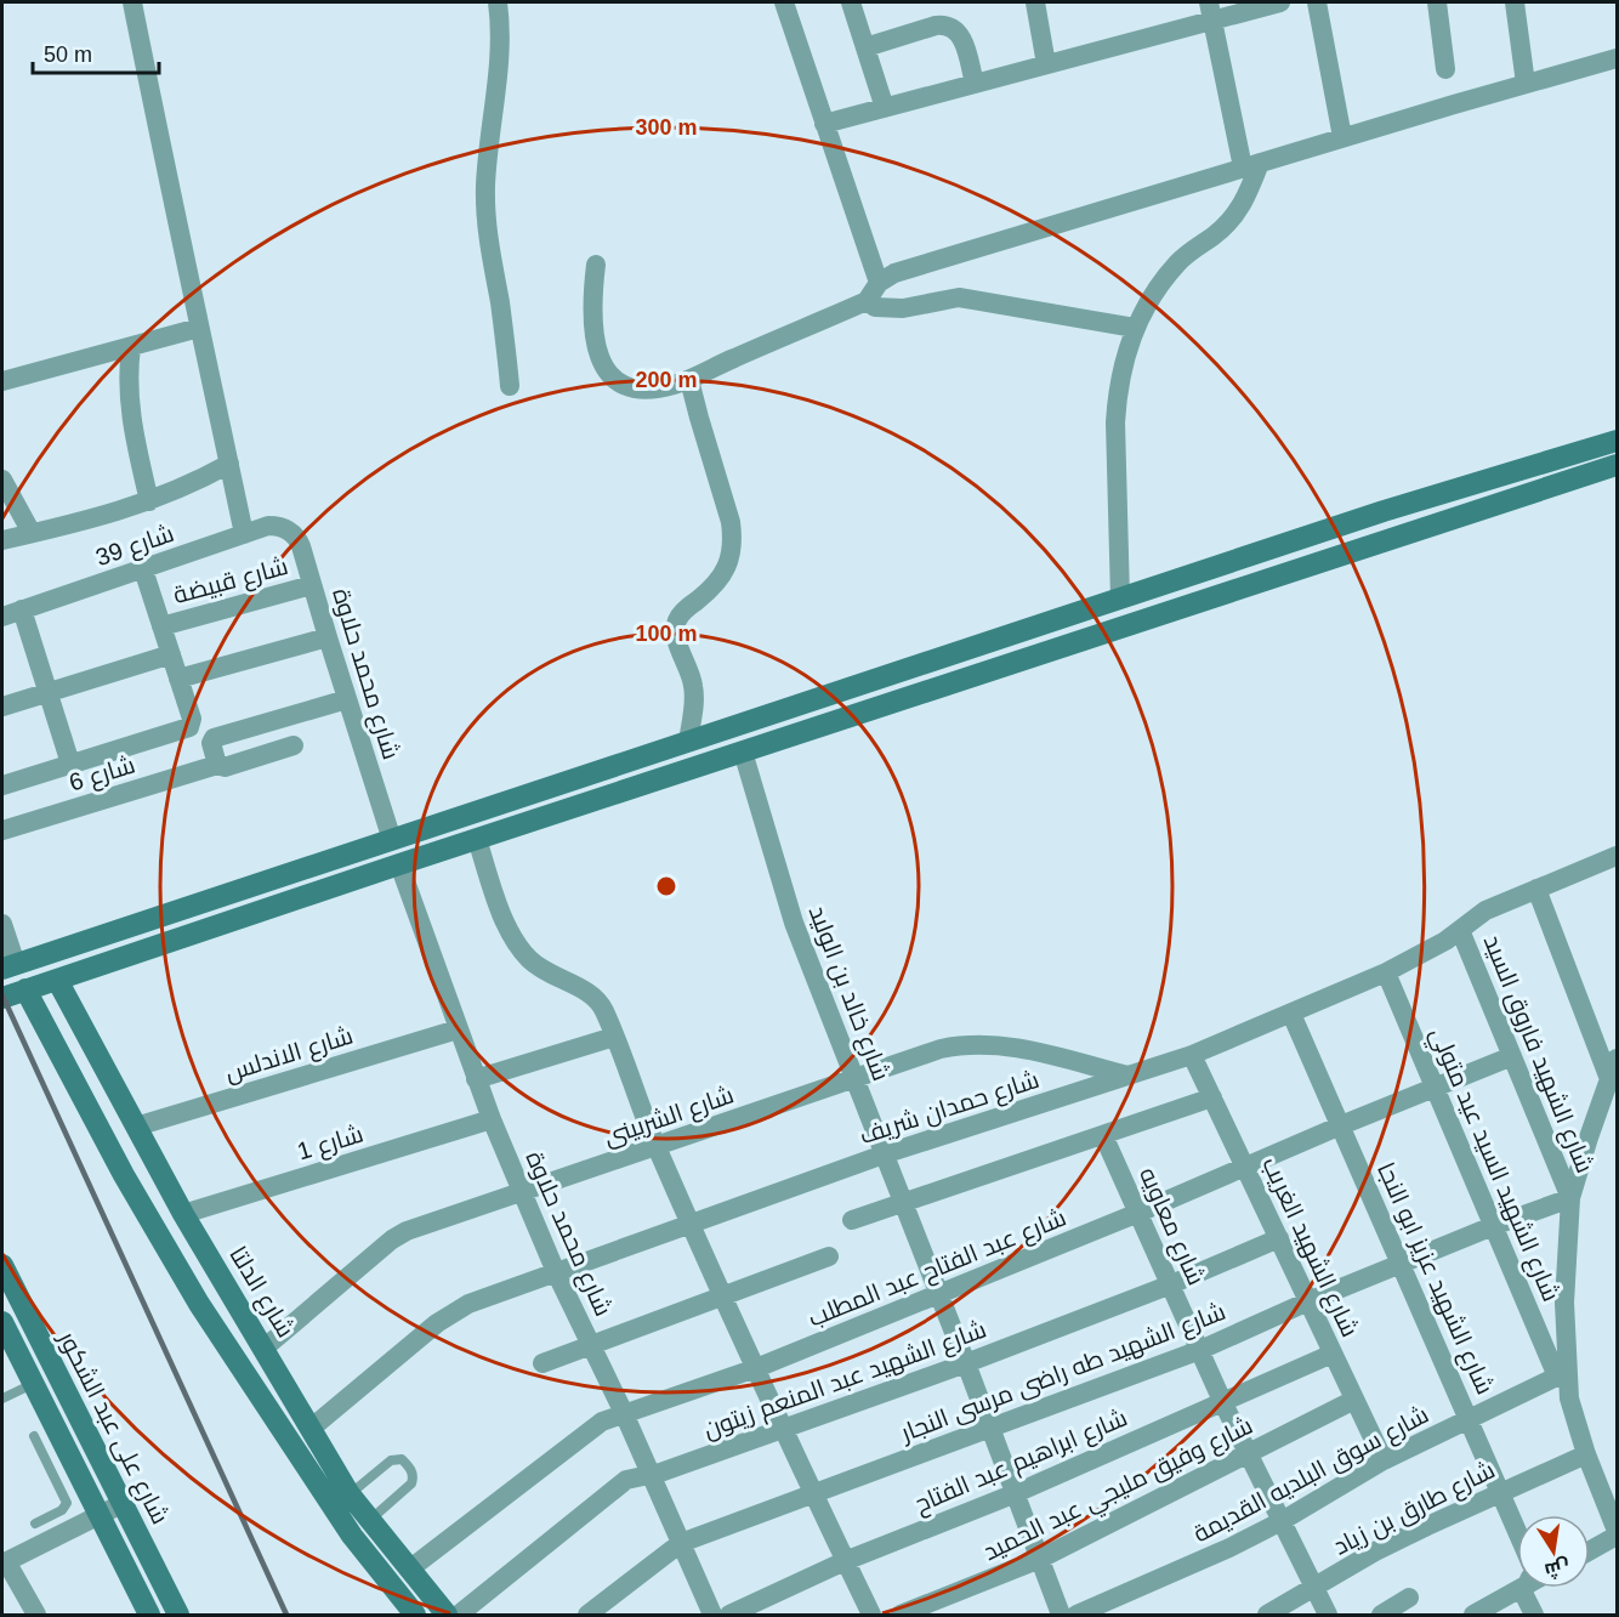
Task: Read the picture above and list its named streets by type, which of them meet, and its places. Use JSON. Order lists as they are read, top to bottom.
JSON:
{
  "streets": {
    "main road": ["شارع الدلتا", "شارع على عبد الشكور"],
    "street": [
      "شارع 39",
      "شارع قبيضة",
      "شارع محمد حلاوة",
      "شارع 6",
      "شارع خالد بن الوليد",
      "شارع الاندلس",
      "شارع الشهيد فاروق السيد",
      "شارع حمدان شريف",
      "شارع الشربينى",
      "شارع 1",
      "شارع الشهيد السيد عيد متولي",
      "شارع معاويه",
      "شارع الشهيد الغريب",
      "شارع عبد الفتاح عبد المطلب",
      "شارع الشهيد عزيز ابو النجا",
      "شارع الشهيد طه راضى مرسى النجار",
      "شارع الشهيد عبد المنعم زيتون",
      "شارع ابراهيم عبد الفتاح",
      "شارع سوق البلديه القديمة",
      "شارع وفيق مليجي عبد الحميد",
      "شارع طارق بن زياد"
    ]
  },
  "crossings": [
    ["شارع 39", "شارع محمد حلاوة"],
    ["شارع قبيضة", "شارع محمد حلاوة"],
    ["شارع محمد حلاوة", "شارع الاندلس"],
    ["شارع محمد حلاوة", "شارع حمدان شريف"],
    ["شارع محمد حلاوة", "شارع الشربينى"],
    ["شارع محمد حلاوة", "شارع 1"],
    ["شارع محمد حلاوة", "شارع عبد الفتاح عبد المطلب"],
    ["شارع محمد حلاوة", "شارع الشهيد طه راضى مرسى النجار"],
    ["شارع محمد حلاوة", "شارع الشهيد عبد المنعم زيتون"],
    ["شارع خالد بن الوليد", "شارع حمدان شريف"],
    ["شارع خالد بن الوليد", "شارع الشربينى"],
    ["شارع خالد بن الوليد", "شارع عبد الفتاح عبد المطلب"],
    ["شارع خالد بن الوليد", "شارع الشهيد طه راضى مرسى النجار"],
    ["شارع خالد بن الوليد", "شارع الشهيد عبد المنعم زيتون"],
    ["شارع خالد بن الوليد", "شارع ابراهيم عبد الفتاح"],
    ["شارع خالد بن الوليد", "شارع وفيق مليجي عبد الحميد"],
    ["شارع الاندلس", "شارع الدلتا"],
    ["شارع الشهيد فاروق السيد", "شارع حمدان شريف"],
    ["شارع الشهيد فاروق السيد", "شارع عبد الفتاح عبد المطلب"],
    ["شارع الشهيد فاروق السيد", "شارع الشهيد طه راضى مرسى النجار"],
    ["شارع حمدان شريف", "شارع الشربينى"],
    ["شارع حمدان شريف", "شارع الشهيد السيد عيد متولي"],
    ["شارع حمدان شريف", "شارع الشهيد الغريب"],
    ["شارع حمدان شريف", "شارع الشهيد عزيز ابو النجا"],
    ["شارع حمدان شريف", "شارع الدلتا"],
    ["شارع الشربينى", "شارع الدلتا"],
    ["شارع 1", "شارع الدلتا"],
    ["شارع الشهيد السيد عيد متولي", "شارع عبد الفتاح عبد المطلب"],
    ["شارع الشهيد السيد عيد متولي", "شارع الشهيد طه راضى مرسى النجار"],
    ["شارع الشهيد السيد عيد متولي", "شارع سوق البلديه القديمة"],
    ["شارع معاويه", "شارع عبد الفتاح عبد المطلب"],
    ["شارع معاويه", "شارع الشهيد طه راضى مرسى النجار"],
    ["شارع معاويه", "شارع الشهيد عبد المنعم زيتون"],
    ["شارع معاويه", "شارع ابراهيم عبد الفتاح"],
    ["شارع معاويه", "شارع سوق البلديه القديمة"],
    ["شارع معاويه", "شارع وفيق مليجي عبد الحميد"],
    ["شارع معاويه", "شارع طارق بن زياد"],
    ["شارع الشهيد الغريب", "شارع عبد الفتاح عبد المطلب"],
    ["شارع الشهيد الغريب", "شارع الشهيد طه راضى مرسى النجار"],
    ["شارع الشهيد الغريب", "شارع الشهيد عبد المنعم زيتون"],
    ["شارع الشهيد الغريب", "شارع ابراهيم عبد الفتاح"],
    ["شارع الشهيد الغريب", "شارع سوق البلديه القديمة"],
    ["شارع الشهيد الغريب", "شارع وفيق مليجي عبد الحميد"],
    ["شارع عبد الفتاح عبد المطلب", "شارع الشهيد عزيز ابو النجا"],
    ["شارع عبد الفتاح عبد المطلب", "شارع الدلتا"],
    ["شارع الشهيد عزيز ابو النجا", "شارع الشهيد طه راضى مرسى النجار"],
    ["شارع الشهيد عزيز ابو النجا", "شارع سوق البلديه القديمة"],
    ["شارع الشهيد عزيز ابو النجا", "شارع طارق بن زياد"]
  ],
  "scale_bar": "50 m",
  "north": "bottom",
  "rings": ["300 m", "200 m", "100 m"]
}
